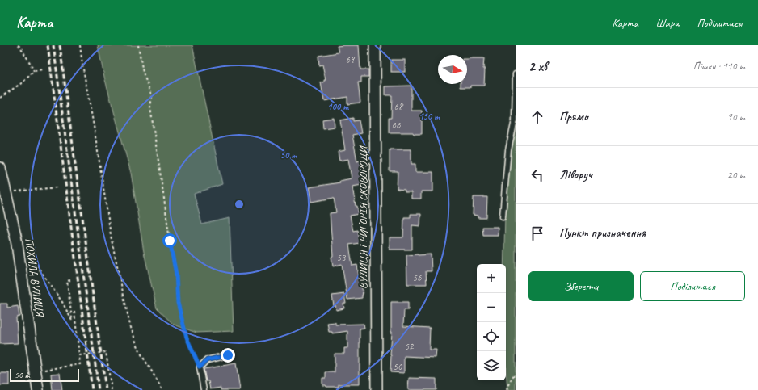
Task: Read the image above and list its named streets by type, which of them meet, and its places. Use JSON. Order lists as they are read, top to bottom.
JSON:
{
  "streets": {
    "street": ["ВУЛИЦЯ ГРИГОРІЯ СКОВОРОДИ", "ПОХИЛА ВУЛИЦЯ"]
  },
  "house_numbers": [
    "69",
    "68",
    "66",
    "53",
    "56",
    "52",
    "50"
  ],
  "scale_bar": "50 m",
  "north": "right",
  "page": {
    "header": "Карта",
    "nav": ["Карта", "Шари", "Поділитися"],
    "heading": ["2 хв", "Пішки · 110 m"],
    "list": [
      ["Прямо", "90 m"],
      ["Ліворуч", "20 m"],
      "Пункт призначення"
    ],
    "buttons": ["Зберегти", "Поділитися"],
    "map_buttons": ["+", "−"],
    "scale": "50 m"
  },
  "rings": ["100 m", "150 m", "50 m"]
}
